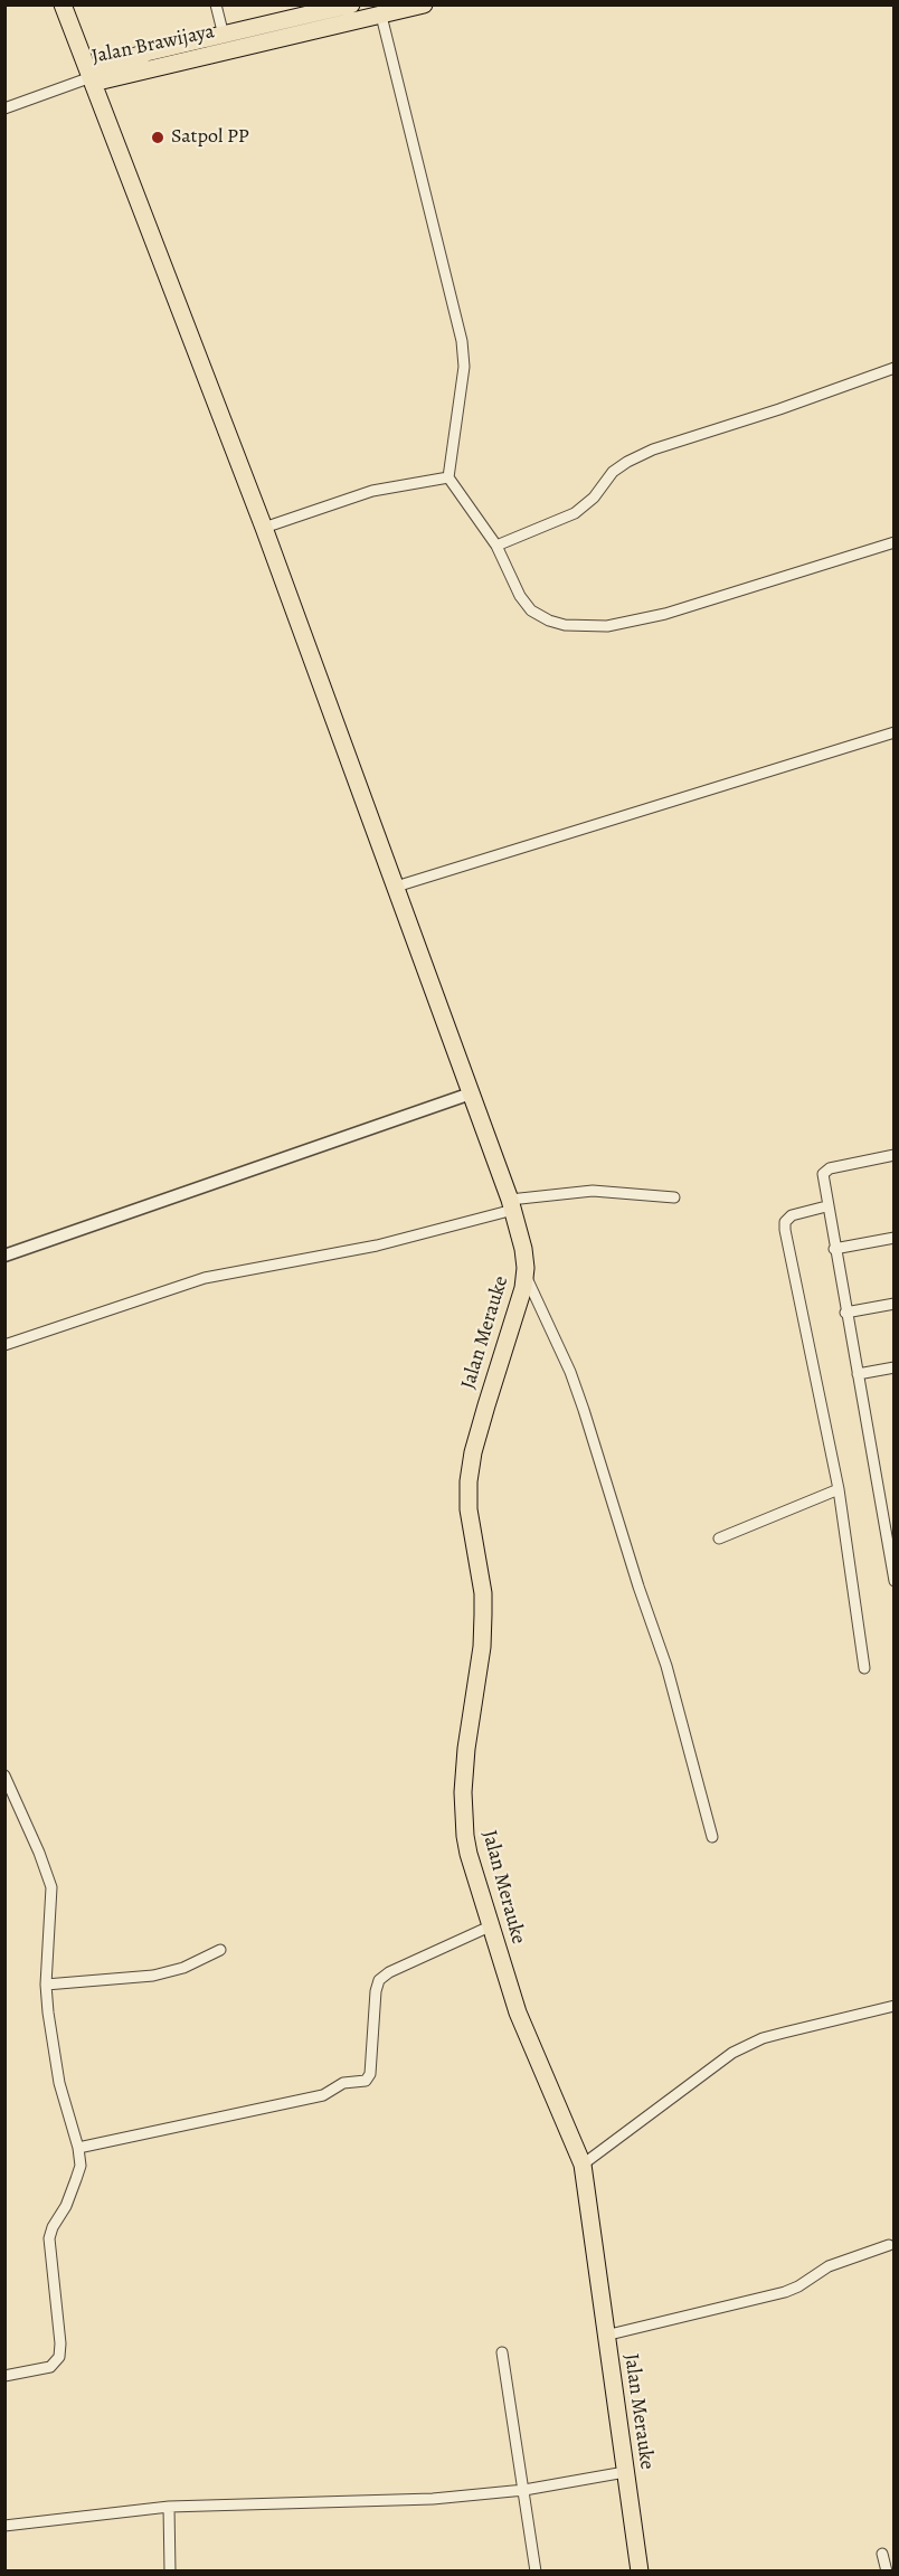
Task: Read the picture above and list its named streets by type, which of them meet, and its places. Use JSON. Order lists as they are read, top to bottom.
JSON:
{
  "streets": {
    "highway": ["Jalan Brawijaya", "Jalan Merauke"]
  },
  "crossings": [
    ["Jalan Brawijaya", "Jalan Merauke"]
  ],
  "places": ["Satpol PP"]
}
